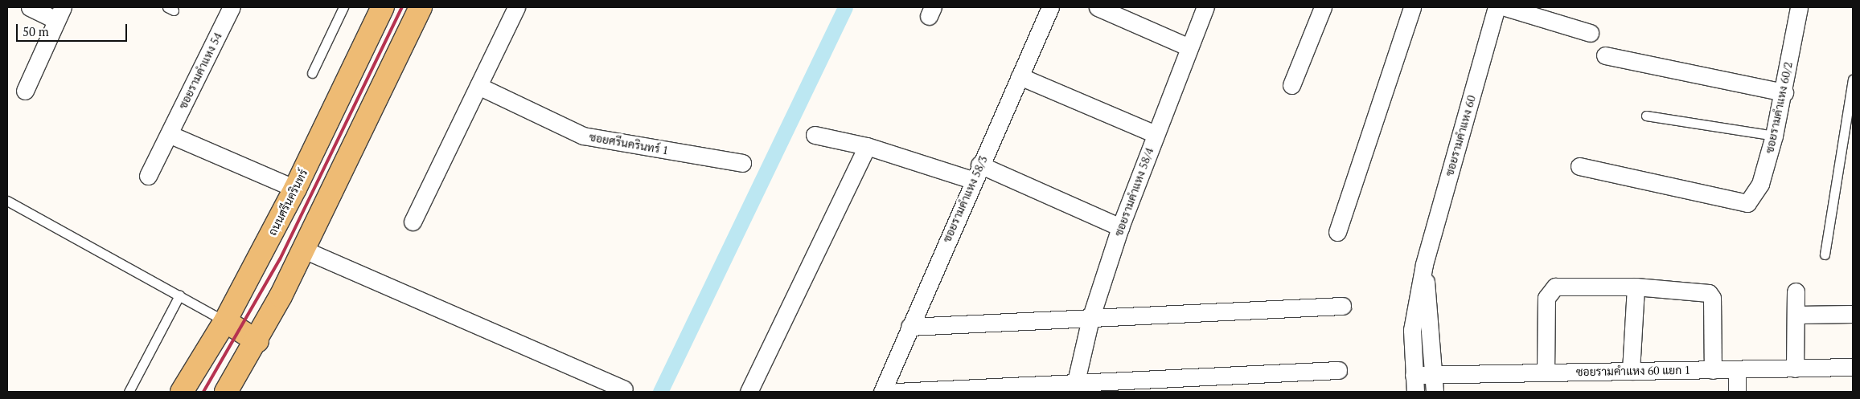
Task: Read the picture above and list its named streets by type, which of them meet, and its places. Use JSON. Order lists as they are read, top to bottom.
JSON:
{
  "streets": {
    "main road": ["ถนนศรีนครินทร์"],
    "street": [
      "ซอยรามคำแหง 54",
      "ซอยรามคำแหง 60/2",
      "ซอยรามคำแหง 60",
      "ซอยศรีนครินทร์ 1",
      "ซอยรามคำแหง 58/4",
      "ซอยรามคำแหง 58/3",
      "ซอยรามคำแหง 60 แยก 1"
    ]
  },
  "crossings": [
    ["ซอยรามคำแหง 60", "ซอยรามคำแหง 60 แยก 1"]
  ],
  "scale_bar": "50 m"
}
